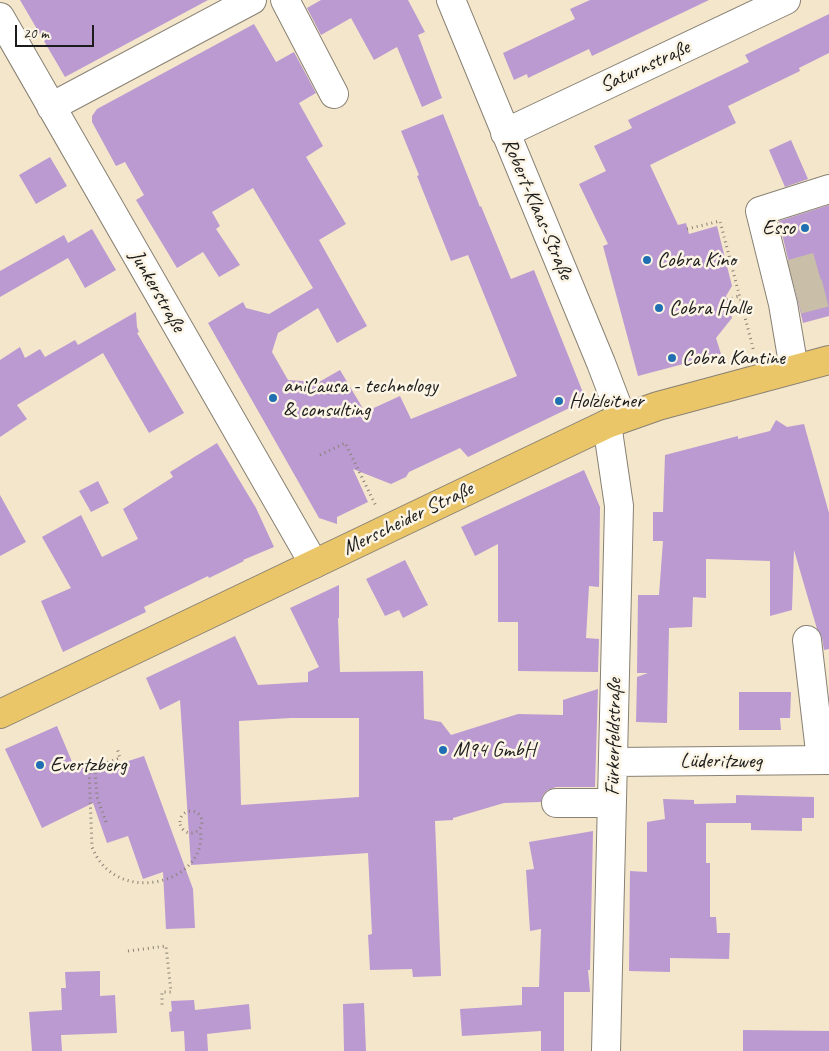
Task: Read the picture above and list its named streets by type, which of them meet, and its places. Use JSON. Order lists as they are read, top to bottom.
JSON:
{
  "streets": {
    "main road": ["Merscheider Straße"],
    "street": [
      "Saturnstraße",
      "Robert-Klaas-Straße",
      "Junkerstraße",
      "Fürkerfeldstraße",
      "Lüderitzweg"
    ]
  },
  "crossings": [
    ["Saturnstraße", "Robert-Klaas-Straße"],
    ["Robert-Klaas-Straße", "Merscheider Straße"],
    ["Robert-Klaas-Straße", "Fürkerfeldstraße"],
    ["Junkerstraße", "Merscheider Straße"],
    ["Merscheider Straße", "Fürkerfeldstraße"],
    ["Fürkerfeldstraße", "Lüderitzweg"]
  ],
  "places": [
    "Esso",
    "Cobra Kino",
    "Cobra Halle",
    "Cobra Kantine",
    "aniCausa - technology & consulting",
    "Holzleitner",
    "M94 GmbH",
    "Evertzberg"
  ],
  "scale_bar": "20 m"
}
